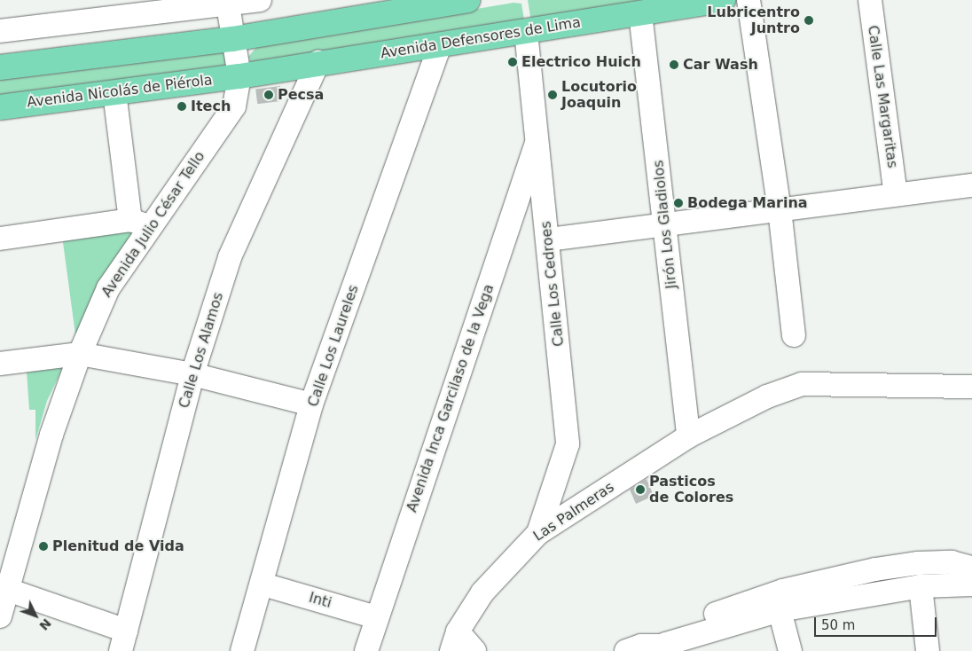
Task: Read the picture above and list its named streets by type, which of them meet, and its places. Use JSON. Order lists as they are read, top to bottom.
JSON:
{
  "streets": {
    "main road": ["Avenida Defensores de Lima", "Avenida Nicolás de Piérola"],
    "street": [
      "Calle Las Margaritas",
      "Avenida Julio César Tello",
      "Jirón Los Gladiolos",
      "Calle Los Cedroes",
      "Calle Los Laureles",
      "Calle Los Alamos",
      "Avenida Inca Garcilaso de la Vega",
      "Las Palmeras",
      "Inti"
    ]
  },
  "crossings": [
    ["Avenida Defensores de Lima", "Avenida Nicolás de Piérola"],
    ["Avenida Defensores de Lima", "Avenida Julio César Tello"],
    ["Avenida Defensores de Lima", "Jirón Los Gladiolos"],
    ["Avenida Defensores de Lima", "Calle Los Cedroes"],
    ["Avenida Defensores de Lima", "Calle Los Laureles"],
    ["Avenida Defensores de Lima", "Calle Los Alamos"],
    ["Avenida Nicolás de Piérola", "Avenida Julio César Tello"],
    ["Jirón Los Gladiolos", "Las Palmeras"],
    ["Calle Los Cedroes", "Avenida Inca Garcilaso de la Vega"],
    ["Calle Los Cedroes", "Las Palmeras"],
    ["Calle Los Laureles", "Inti"],
    ["Avenida Inca Garcilaso de la Vega", "Inti"]
  ],
  "places": [
    "Lubricentro Juntro",
    "Electrico Huich",
    "Car Wash",
    "Pecsa",
    "Locutorio Joaquin",
    "Itech",
    "Bodega Marina",
    "Pasticos de Colores",
    "Plenitud de Vida"
  ],
  "scale_bar": "50 m",
  "north": "bottom right"
}
